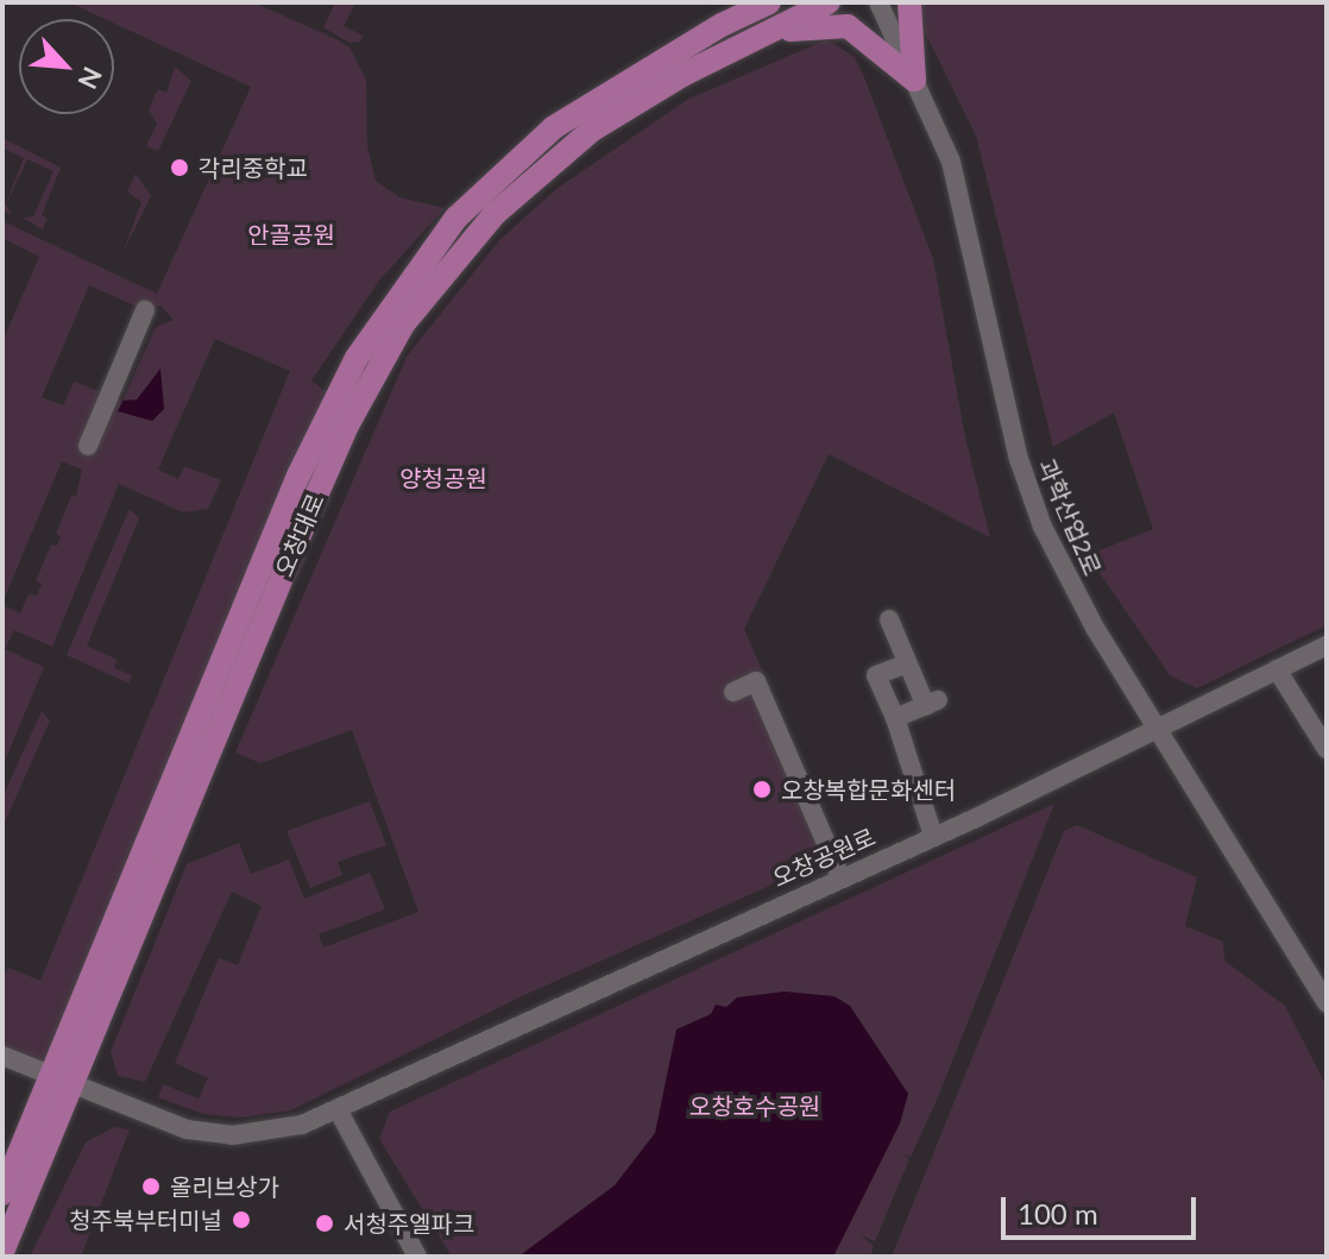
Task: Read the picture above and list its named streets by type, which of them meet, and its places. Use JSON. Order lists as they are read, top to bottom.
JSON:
{
  "streets": {
    "main road": ["오창대로"],
    "street": ["과학산업2로", "오창공원로"]
  },
  "crossings": [
    ["과학산업2로", "오창공원로"],
    ["오창대로", "오창공원로"]
  ],
  "parks": ["안골공원", "양청공원", "오창호수공원"],
  "places": [
    "각리중학교",
    "오창복합문화센터",
    "올리브상가",
    "청주북부터미널",
    "서청주엘파크"
  ],
  "scale_bar": "100 m",
  "north": "bottom right"
}
